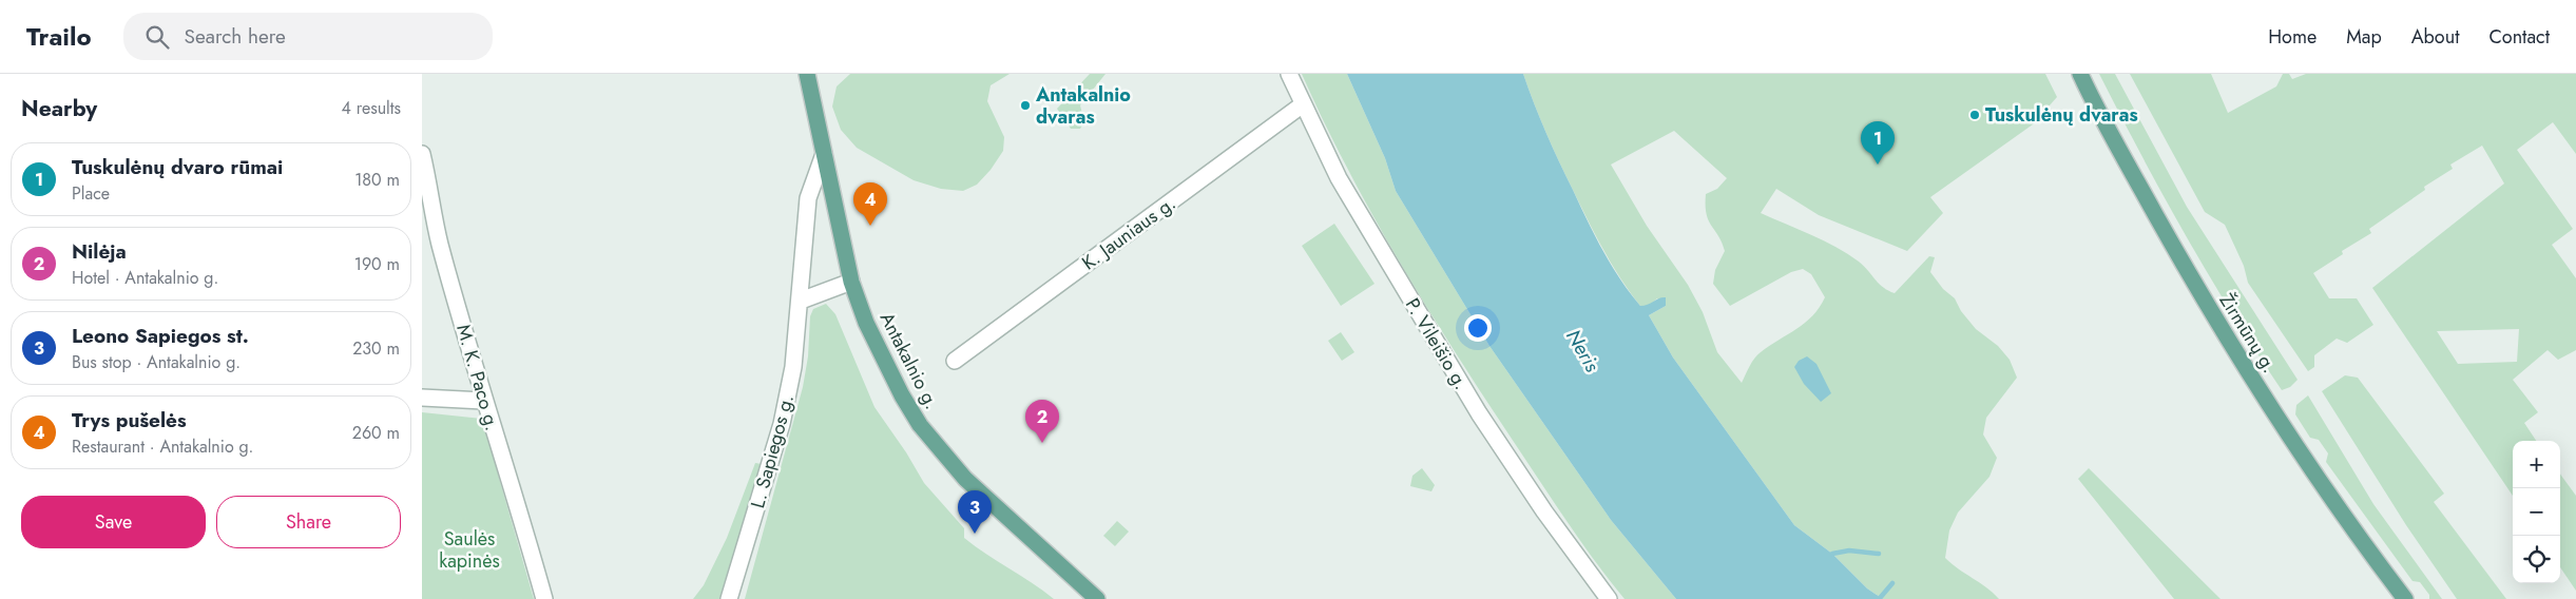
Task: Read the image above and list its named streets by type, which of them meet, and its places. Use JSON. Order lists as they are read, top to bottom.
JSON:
{
  "streets": {
    "main road": ["Žirmūnų g.", "Antakalnio g."],
    "street": [
      "K. Jauniaus g.",
      "P. Vileišio g.",
      "M. K. Paco g.",
      "L. Sapiegos g."
    ]
  },
  "crossings": [
    ["K. Jauniaus g.", "P. Vileišio g."],
    ["Antakalnio g.", "L. Sapiegos g."]
  ],
  "water": ["Neris"],
  "parks": ["Saulės kapinės"],
  "places": ["Antakalnio dvaras", "Tuskulėnų dvaras"],
  "page": {
    "header": "Trailo",
    "search": "Search here",
    "nav": [
      "Home",
      "Map",
      "About",
      "Contact"
    ],
    "heading": ["Nearby", "4 results"],
    "pins": [
      "1",
      "4",
      "2",
      "3"
    ],
    "list": [
      {
        "mark": "1",
        "name": "Tuskulėnų dvaro rūmai",
        "note": "Place",
        "value": "180 m"
      },
      {
        "mark": "2",
        "name": "Nilėja",
        "note": "Hotel · Antakalnio g.",
        "value": "190 m"
      },
      {
        "mark": "3",
        "name": "Leono Sapiegos st.",
        "note": "Bus stop · Antakalnio g.",
        "value": "230 m"
      },
      {
        "mark": "4",
        "name": "Trys pušelės",
        "note": "Restaurant · Antakalnio g.",
        "value": "260 m"
      }
    ],
    "map_buttons": ["+", "−"],
    "buttons": ["Save", "Share"]
  }
}
